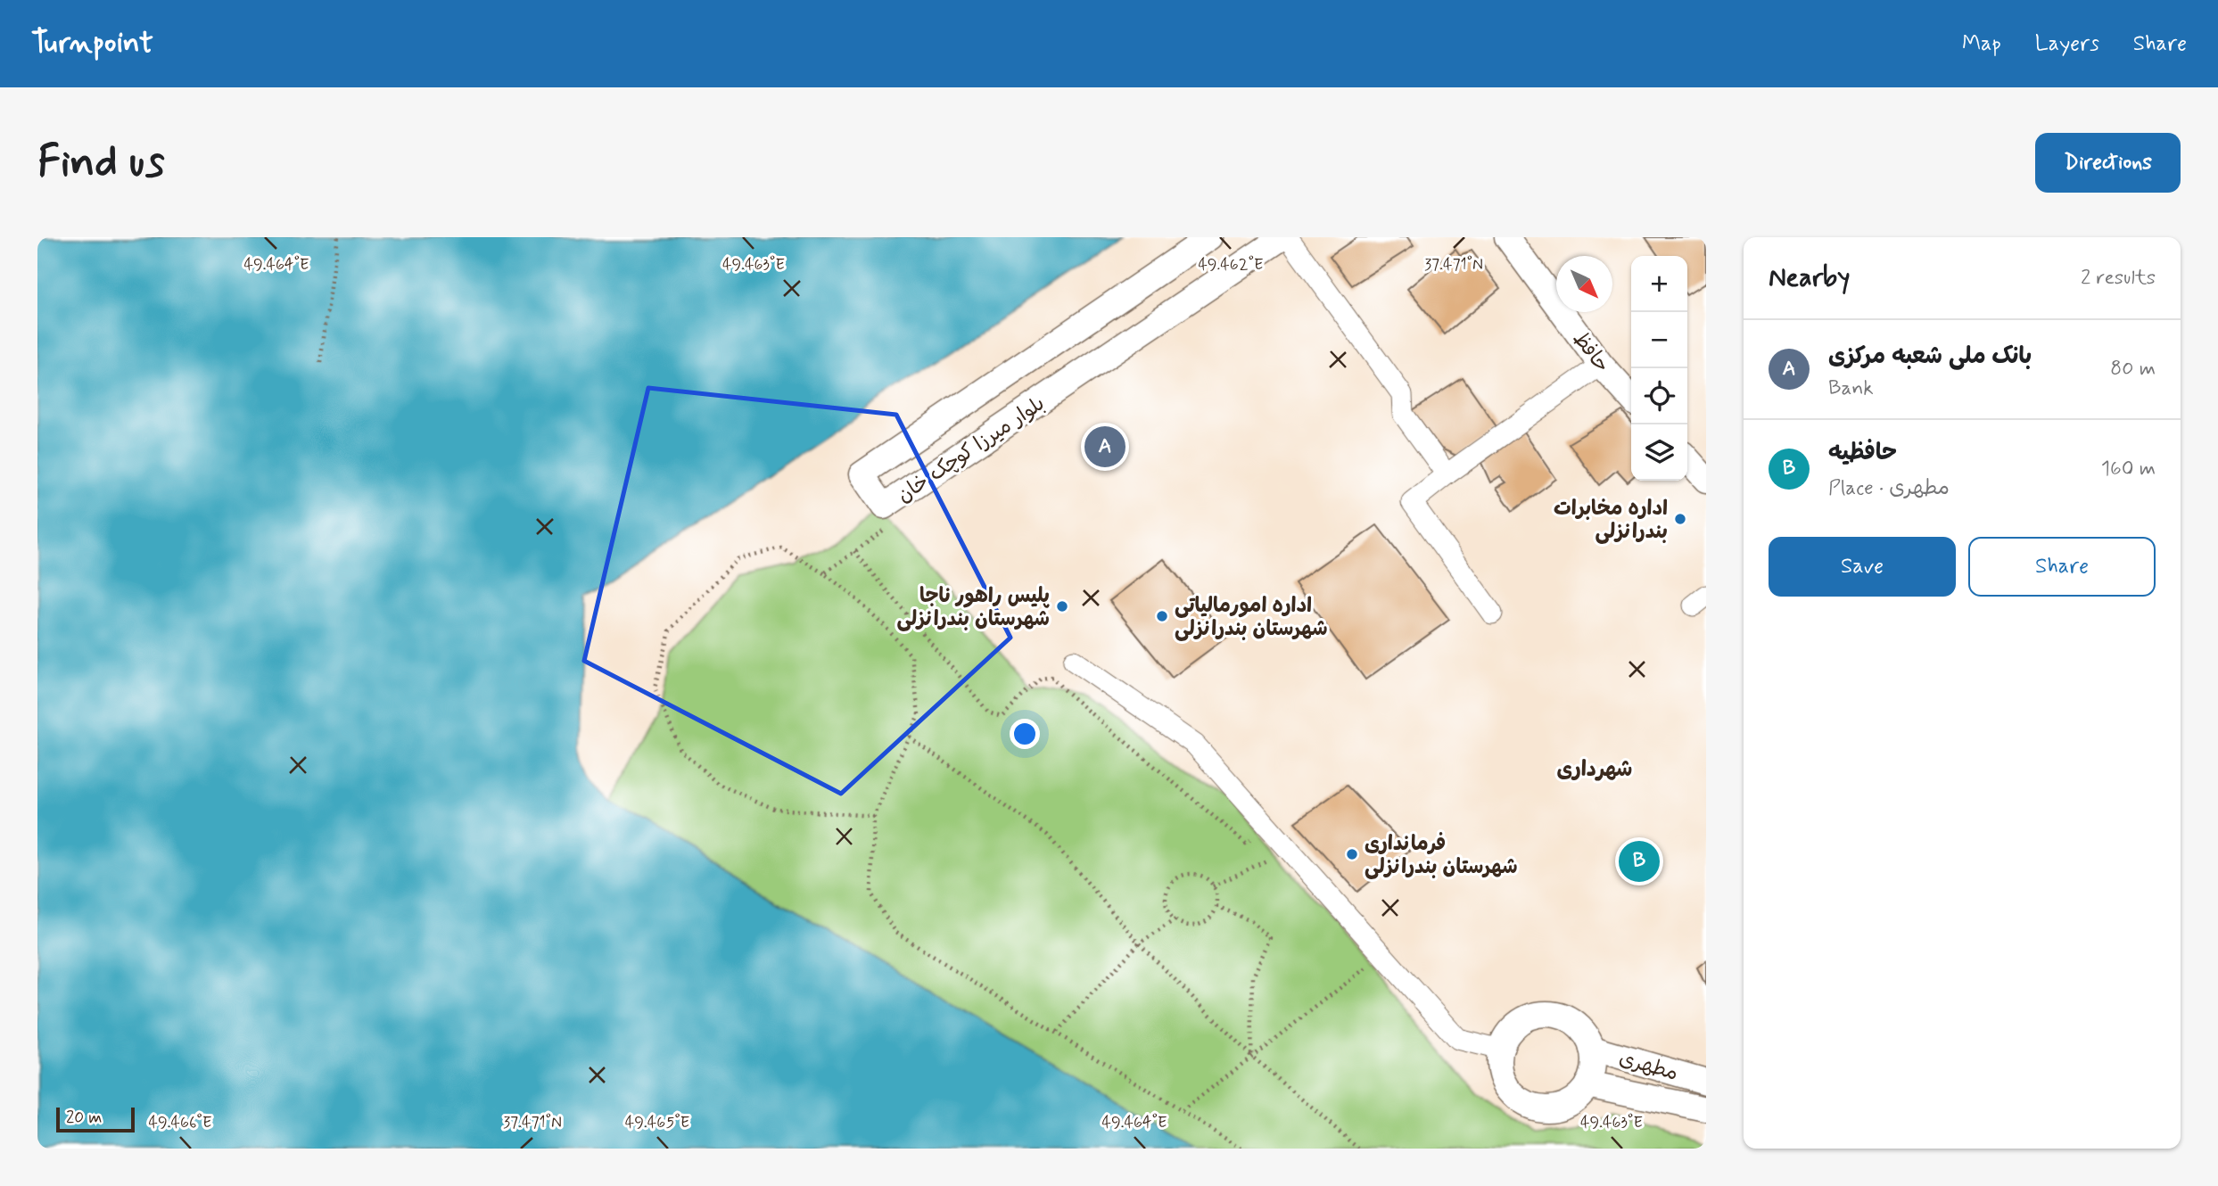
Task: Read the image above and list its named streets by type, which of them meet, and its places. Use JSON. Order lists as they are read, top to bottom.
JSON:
{
  "streets": {
    "street": ["حافظ", "بلوار میرزا کوچک خان", "مطهری"]
  },
  "districts": ["شهرداری"],
  "places": [
    "اداره مخابرات بندرانزلی",
    "پلیس راهور ناجا شهرستان بندرانزلی",
    "اداره امورمالیاتی شهرستان بندرانزلی",
    "فرمانداری شهرستان بندرانزلی"
  ],
  "scale_bar": "20 m",
  "north": "bottom right",
  "page": {
    "header": "Turnpoint",
    "nav": ["Map", "Layers", "Share"],
    "buttons": [
      "Directions",
      ["Save", "Share"]
    ],
    "title": "Find us",
    "heading": ["Nearby", "2 results"],
    "map_buttons": ["+", "−"],
    "list": [
      {
        "mark": "A",
        "name": "بانک ملی شعبه مرکزی",
        "note": "Bank",
        "value": "80 m"
      },
      {
        "mark": "B",
        "name": "حافظیه",
        "note": "Place · مطهری",
        "value": "160 m"
      }
    ],
    "pins": ["A", "B"],
    "scale": "20 m"
  },
  "coordinates": [
    "37.471°N",
    "49.464°E",
    "49.463°E",
    "49.462°E",
    "49.466°E",
    "49.465°E"
  ]
}
